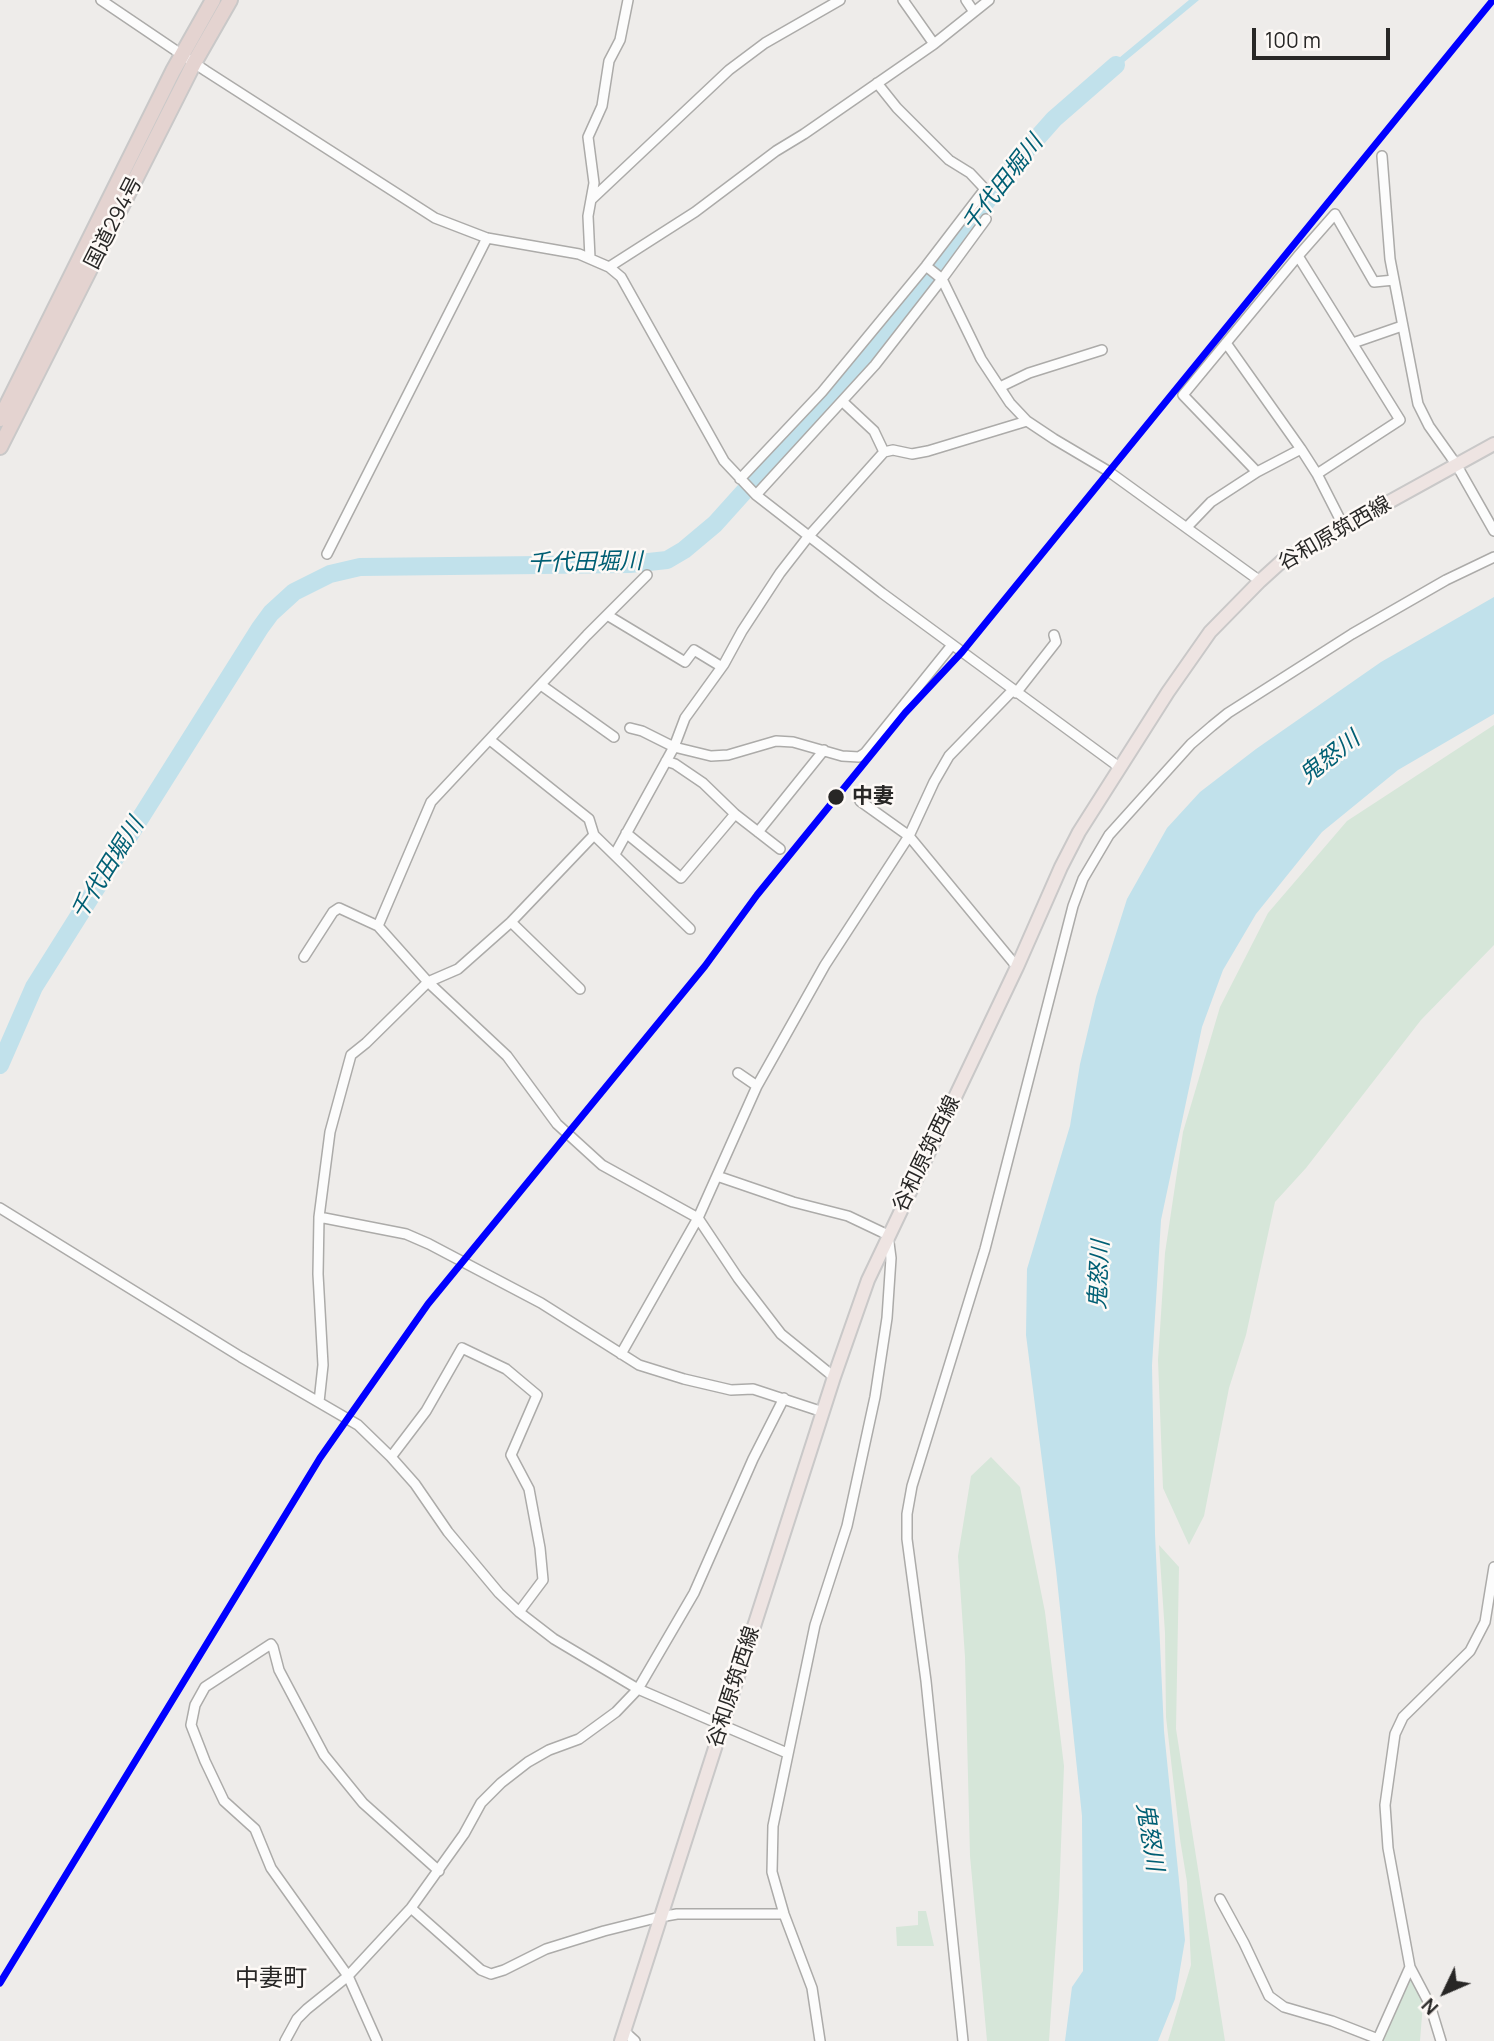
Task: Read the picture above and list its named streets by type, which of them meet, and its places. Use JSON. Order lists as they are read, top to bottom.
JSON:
{
  "streets": {
    "highway": ["国道294号"],
    "main road": ["谷和原筑西線"]
  },
  "districts": ["中妻町"],
  "water": ["千代田堀川", "鬼怒川"],
  "places": ["中妻"],
  "scale_bar": "100 m",
  "north": "bottom left"
}
